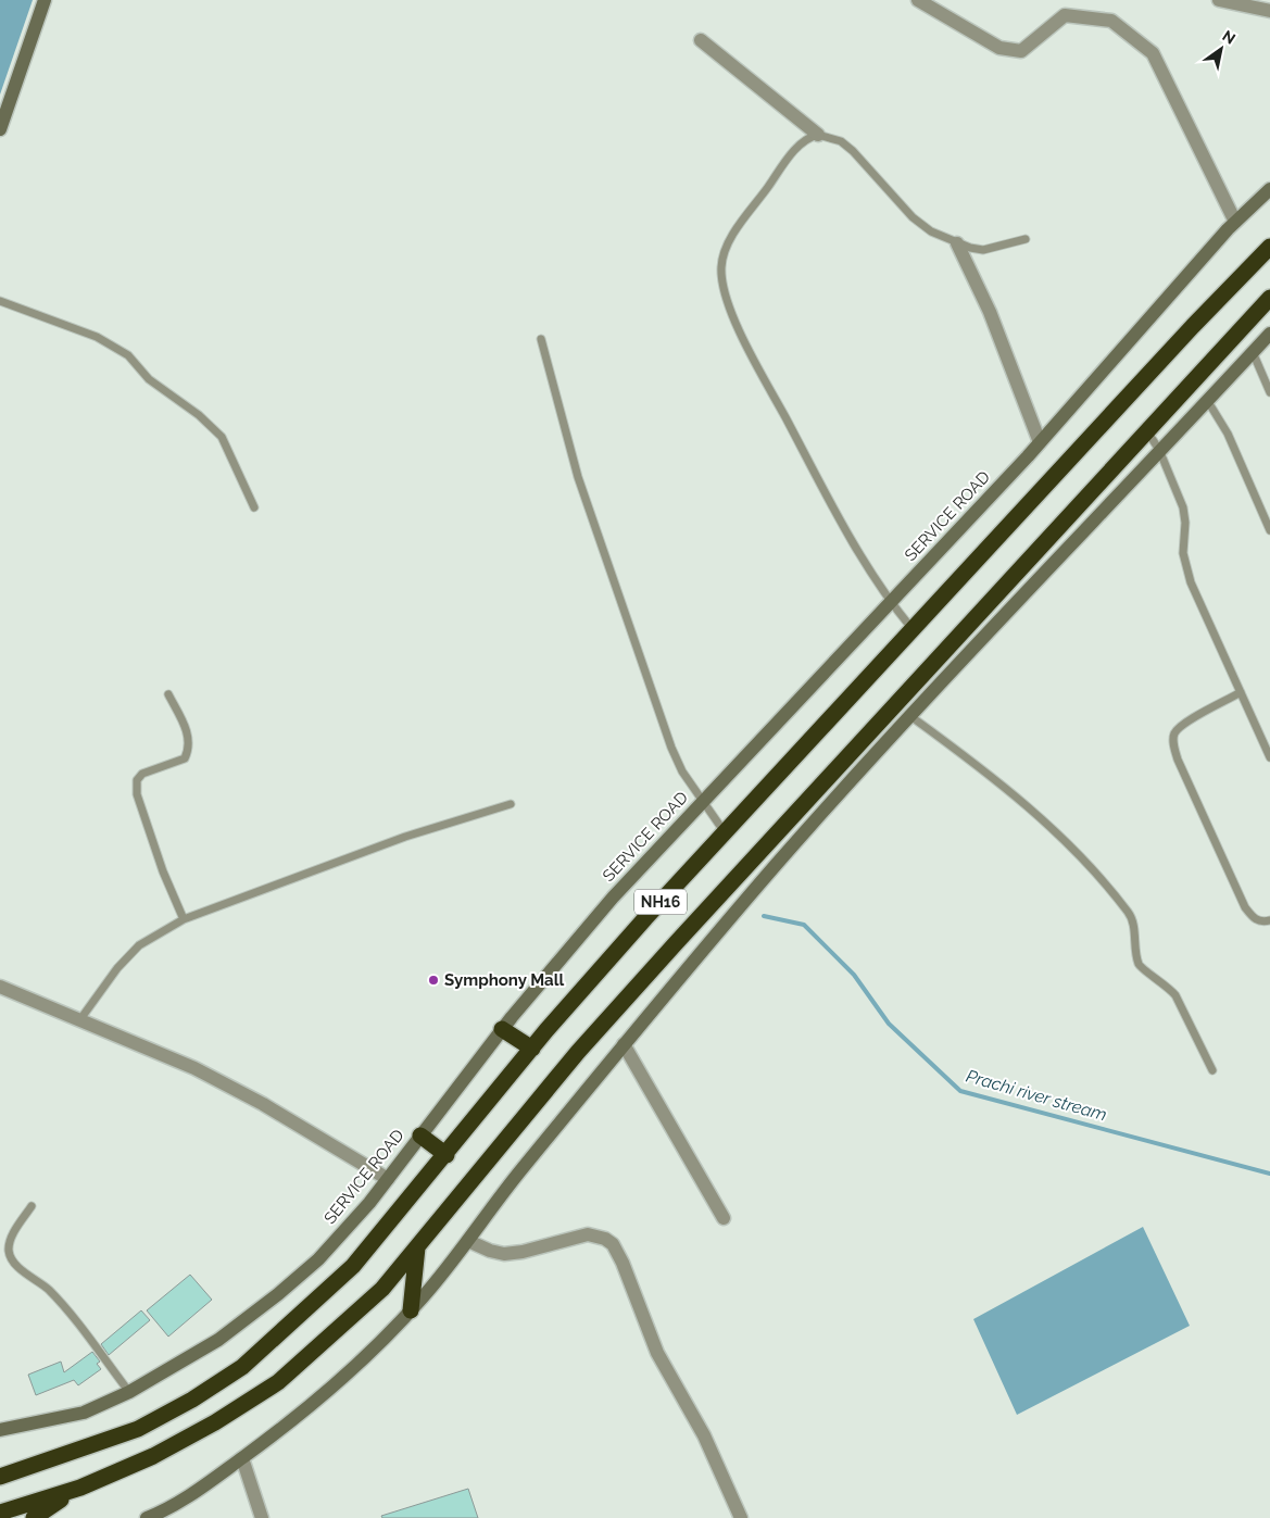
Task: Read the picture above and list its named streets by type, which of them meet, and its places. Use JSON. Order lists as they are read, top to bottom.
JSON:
{
  "streets": {
    "highway": ["NH16"],
    "street": ["SERVICE ROAD"]
  },
  "water": ["Prachi river stream"],
  "places": ["Symphony Mall"],
  "north": "top right"
}
